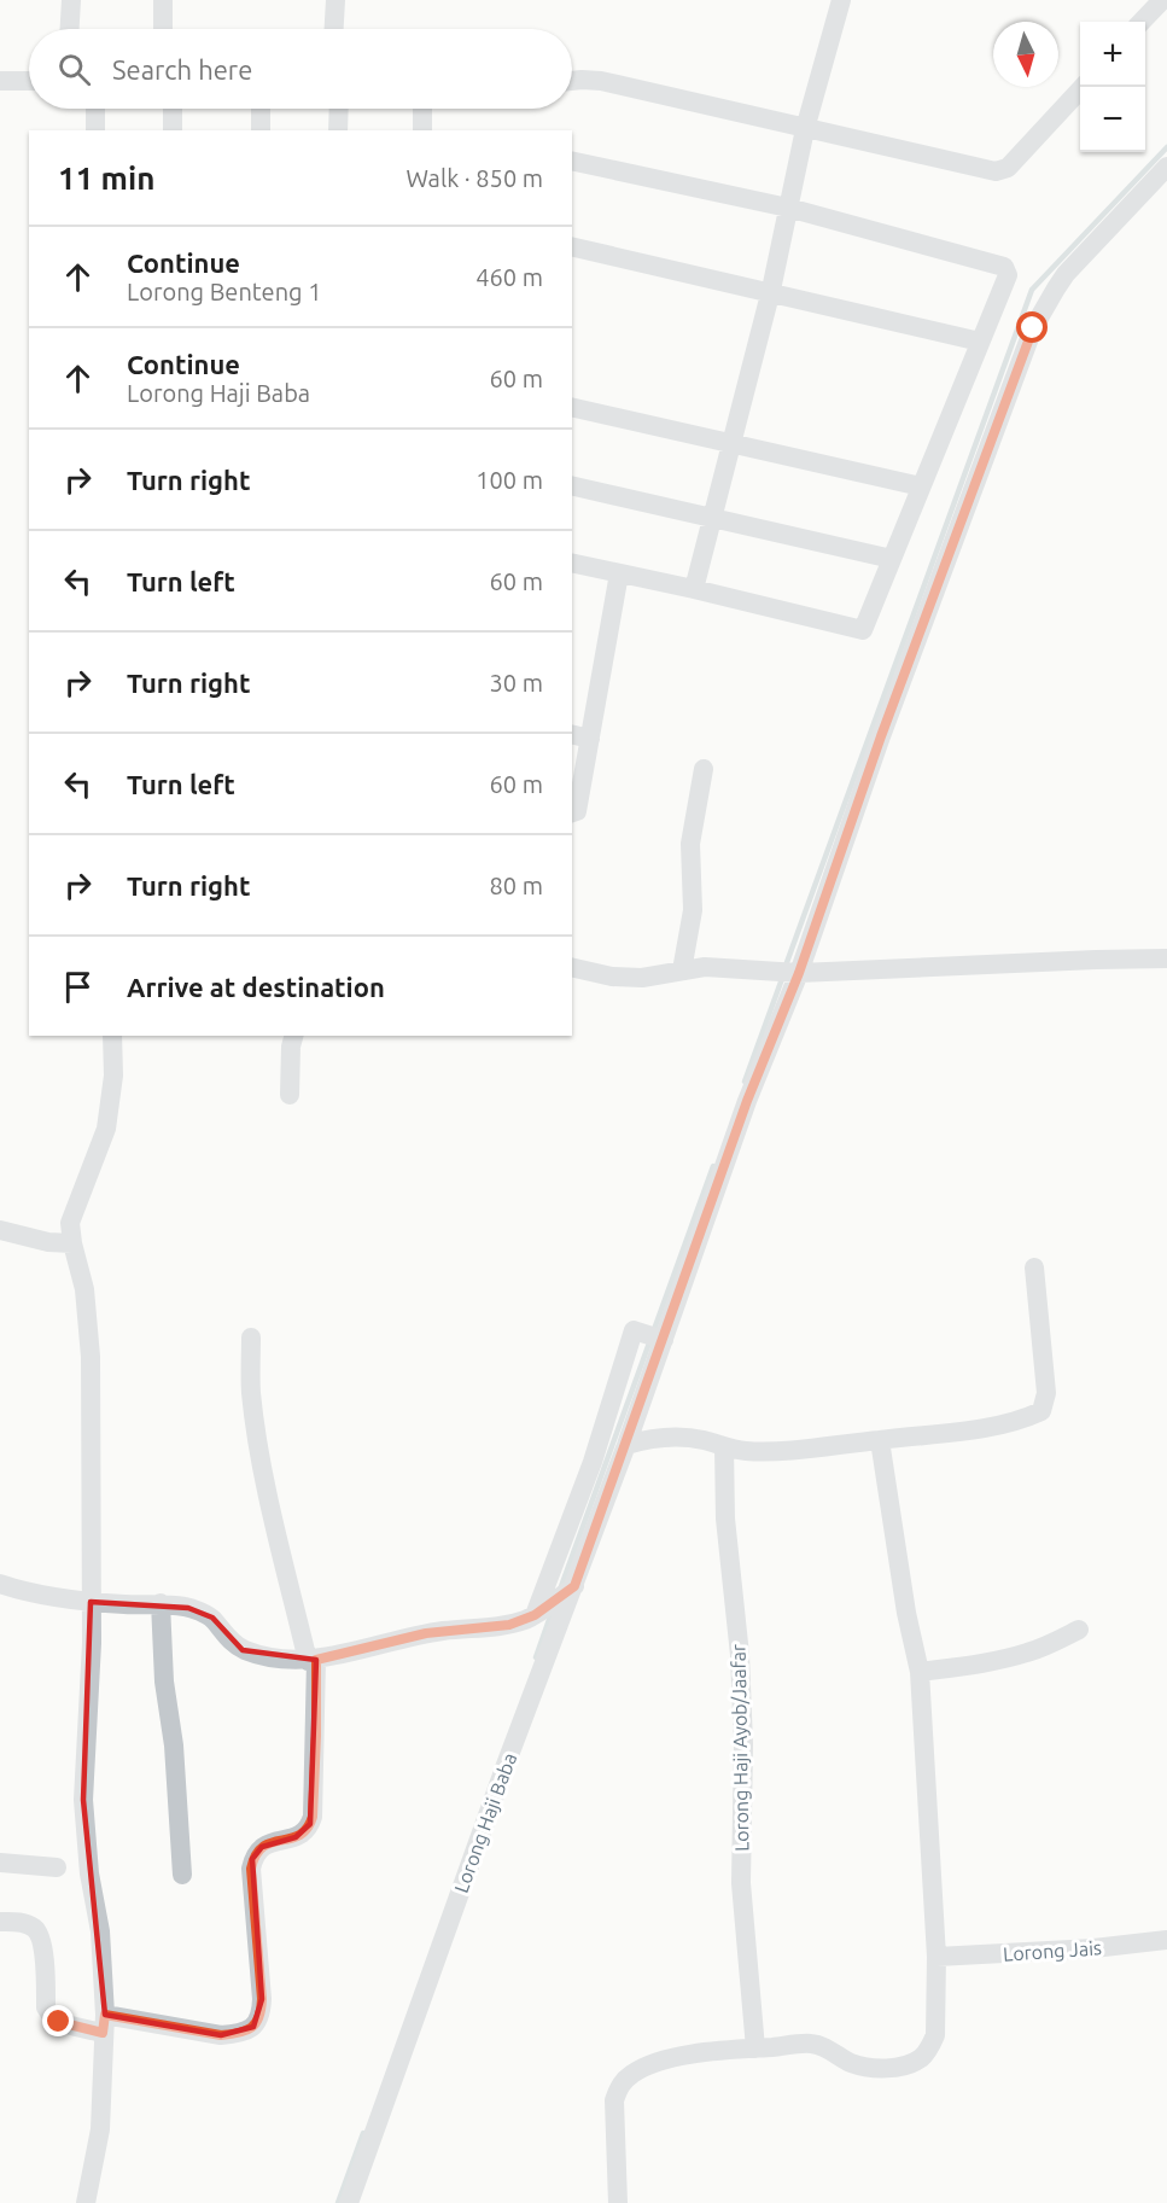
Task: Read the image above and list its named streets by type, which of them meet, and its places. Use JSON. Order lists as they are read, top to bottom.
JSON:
{
  "streets": {
    "street": ["Lorong Haji Ayob/Jaafar", "Lorong Haji Baba", "Lorong Jais"]
  },
  "north": "bottom",
  "page": {
    "map_buttons": ["+", "−"],
    "search": "Search here",
    "heading": ["11 min", "Walk · 850 m"],
    "list": [
      ["Continue", "Lorong Benteng 1", "460 m"],
      ["Continue", "Lorong Haji Baba", "60 m"],
      ["Turn right", "100 m"],
      ["Turn left", "60 m"],
      ["Turn right", "30 m"],
      ["Turn left", "60 m"],
      ["Turn right", "80 m"],
      "Arrive at destination"
    ]
  }
}
